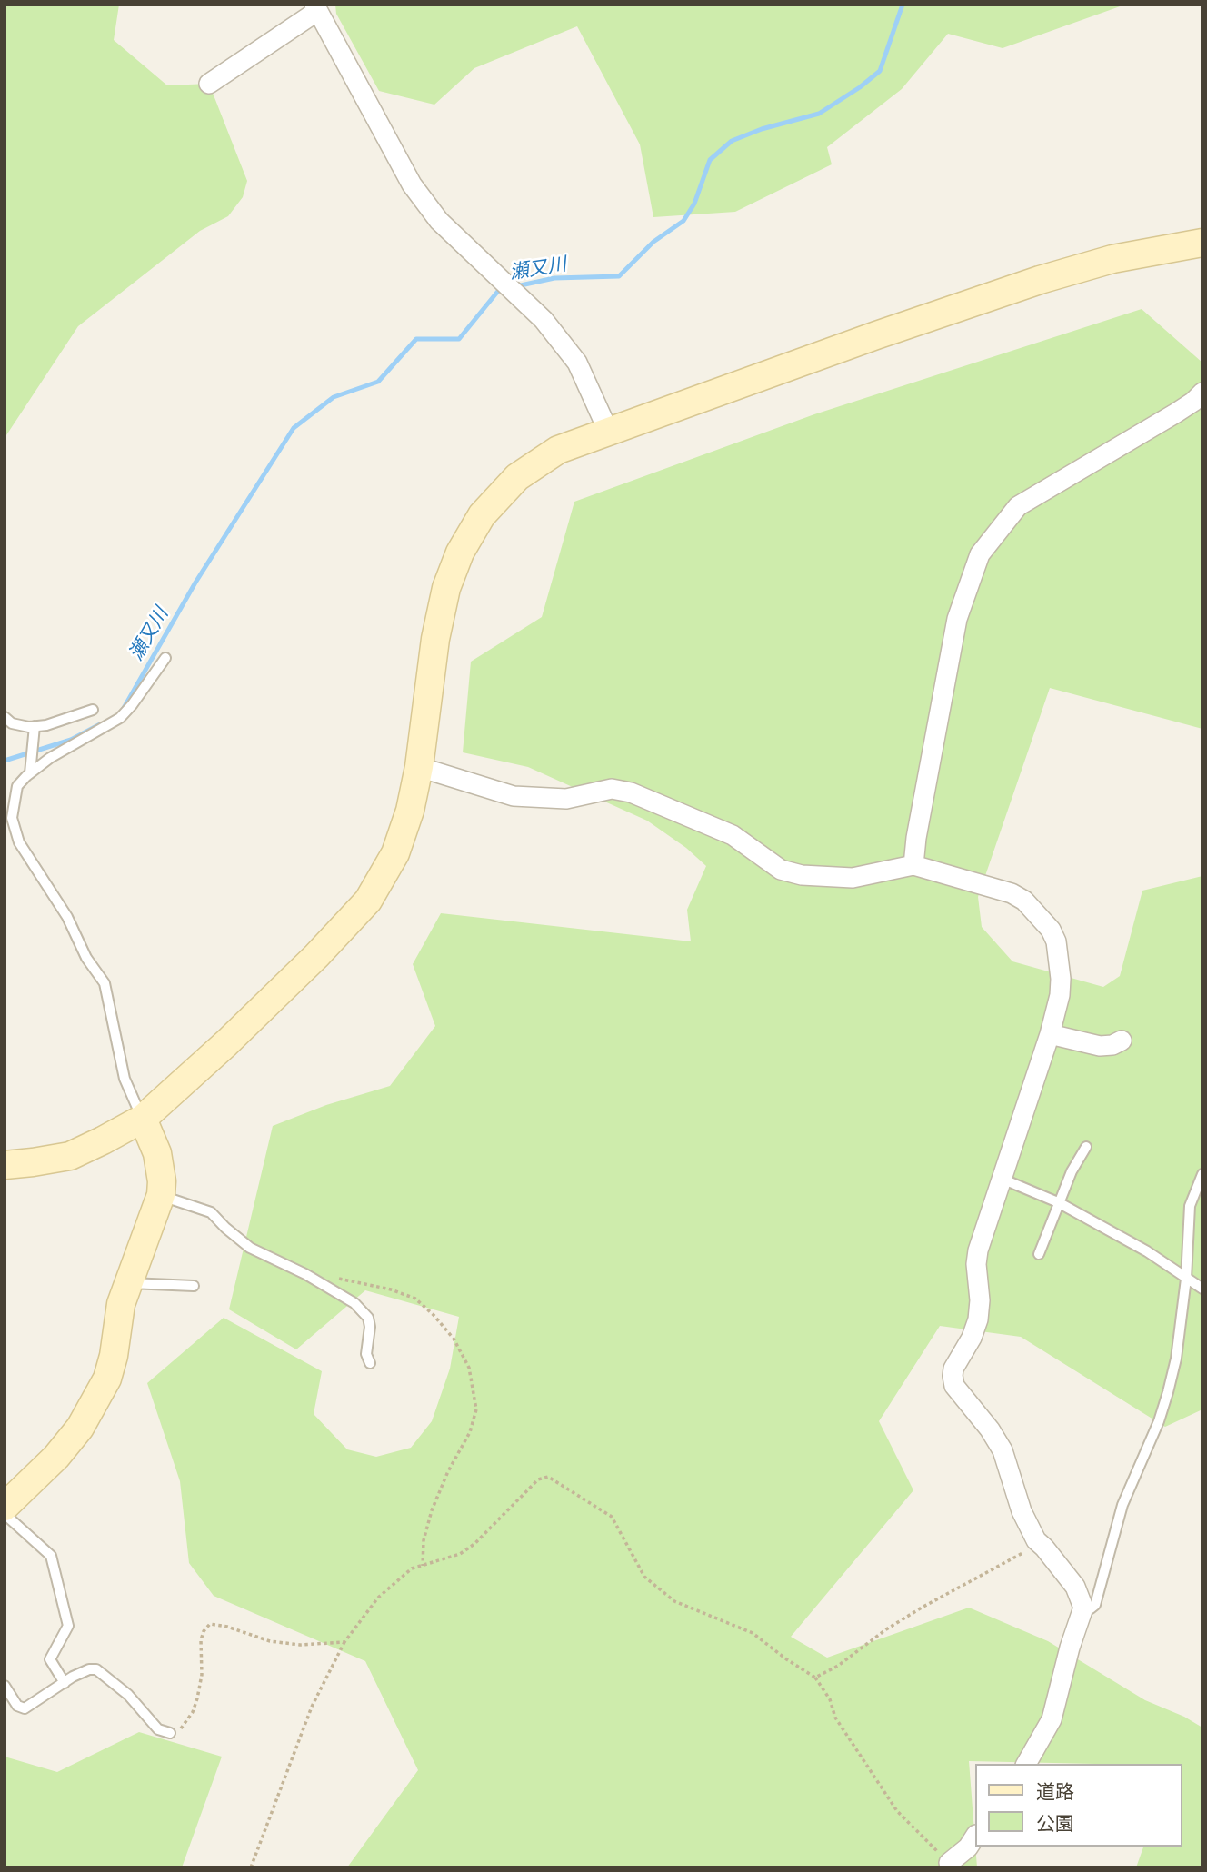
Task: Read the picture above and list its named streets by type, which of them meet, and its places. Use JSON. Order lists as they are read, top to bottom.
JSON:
{
  "water": ["瀬又川"],
  "legend": ["道路", "公園"]
}
